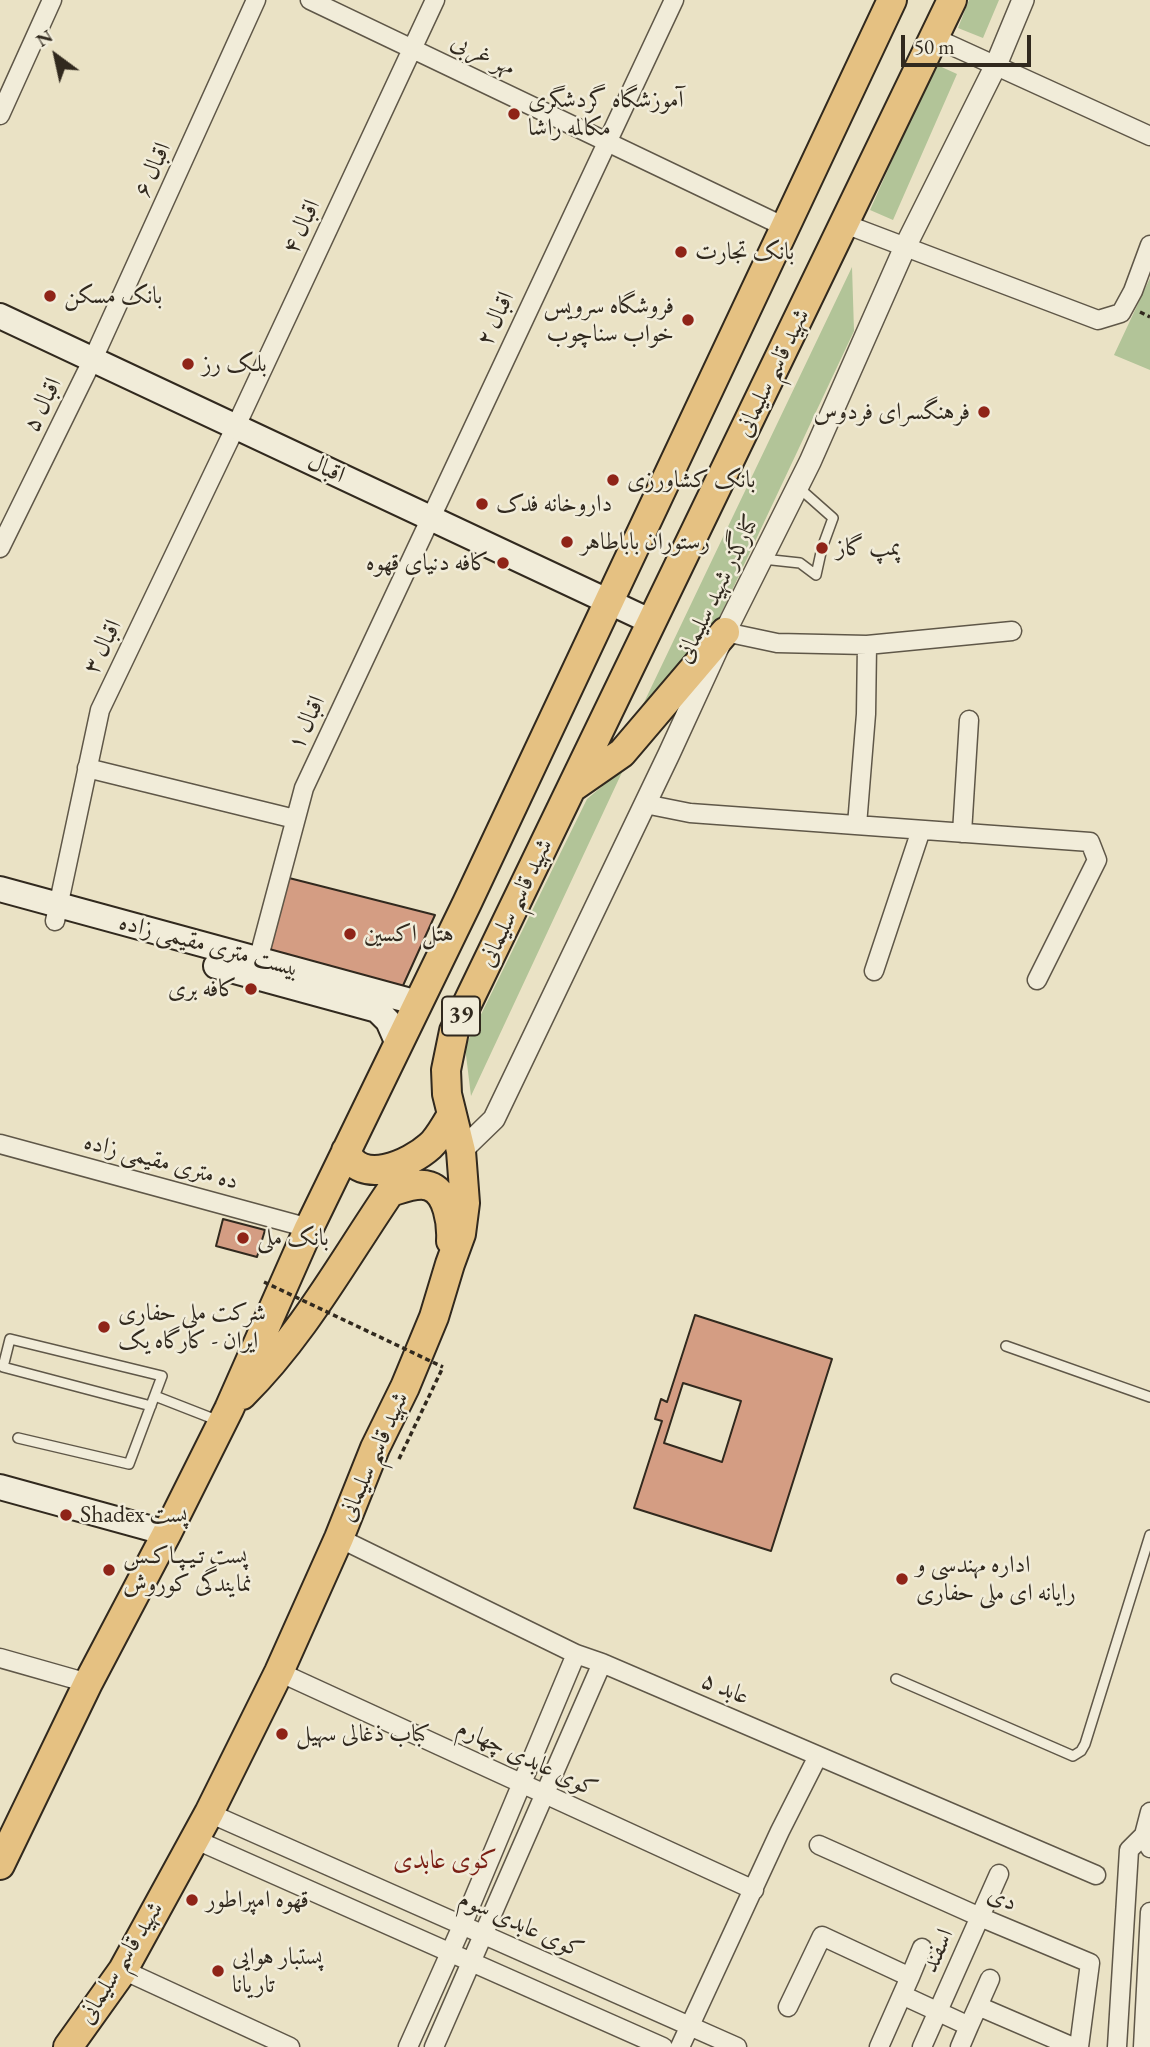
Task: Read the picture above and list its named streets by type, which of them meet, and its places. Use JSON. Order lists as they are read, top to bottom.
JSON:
{
  "streets": {
    "highway": ["شهید قاسم سلیمانی", "39"],
    "main road": ["اقبال", "بیست متری مقیمی زاده"],
    "street": [
      "مهر غربی",
      "اقبال ۶",
      "اقبال ۴",
      "اقبال ۲",
      "اقبال ۵",
      "کنارگذر شهید سلیمانی",
      "اقبال ۳",
      "اقبال ۱",
      "ده متری مقیمی زاده",
      "عابد ۵",
      "کوی عابدی چهارم",
      "دی",
      "کوی عابدی سوم",
      "اسفند"
    ]
  },
  "crossings": [
    ["مهر غربی", "اقبال ۴"],
    ["مهر غربی", "اقبال ۲"],
    ["مهر غربی", "شهید قاسم سلیمانی"],
    ["اقبال ۶", "اقبال ۵"],
    ["اقبال ۶", "اقبال"],
    ["اقبال ۴", "اقبال"],
    ["اقبال ۴", "اقبال ۳"],
    ["اقبال ۲", "اقبال"],
    ["اقبال ۲", "اقبال ۱"],
    ["شهید قاسم سلیمانی", "اقبال"],
    ["شهید قاسم سلیمانی", "کنارگذر شهید سلیمانی"],
    ["شهید قاسم سلیمانی", "بیست متری مقیمی زاده"],
    ["شهید قاسم سلیمانی", "ده متری مقیمی زاده"],
    ["شهید قاسم سلیمانی", "عابد ۵"],
    ["شهید قاسم سلیمانی", "کوی عابدی چهارم"],
    ["شهید قاسم سلیمانی", "کوی عابدی سوم"],
    ["اقبال ۵", "اقبال"],
    ["اقبال", "اقبال ۳"],
    ["اقبال", "اقبال ۱"],
    ["اقبال ۳", "بیست متری مقیمی زاده"],
    ["اقبال ۱", "بیست متری مقیمی زاده"],
    ["دی", "اسفند"]
  ],
  "districts": ["کوی عابدی"],
  "places": [
    "آموزشگاه گردشگری مکالمه راشا",
    "بانک تجارت",
    "بانک مسکن",
    "فروشگاه سرویس خواب سناچوب",
    "بلک رز",
    "فرهنگسرای فردوس",
    "بانک کشاورزی",
    "داروخانه فدک",
    "رستوران باباطاهر",
    "پمپ گاز",
    "کافه دنیای قهوه",
    "هتل اکسین",
    "کافه بری",
    "بانک ملی",
    "شرکت ملی حفاری ایران - کارگاه یک",
    "Shadex پست",
    "پست تـیـپـاکـس نمایندگی کوروش",
    "اداره مهندسی و رایانه ای ملی حفاری",
    "کباب ذغالی سهیل",
    "قهوه امپراطور",
    "پستبار هوایی تاریانا"
  ],
  "scale_bar": "50 m",
  "north": "top left"
}
